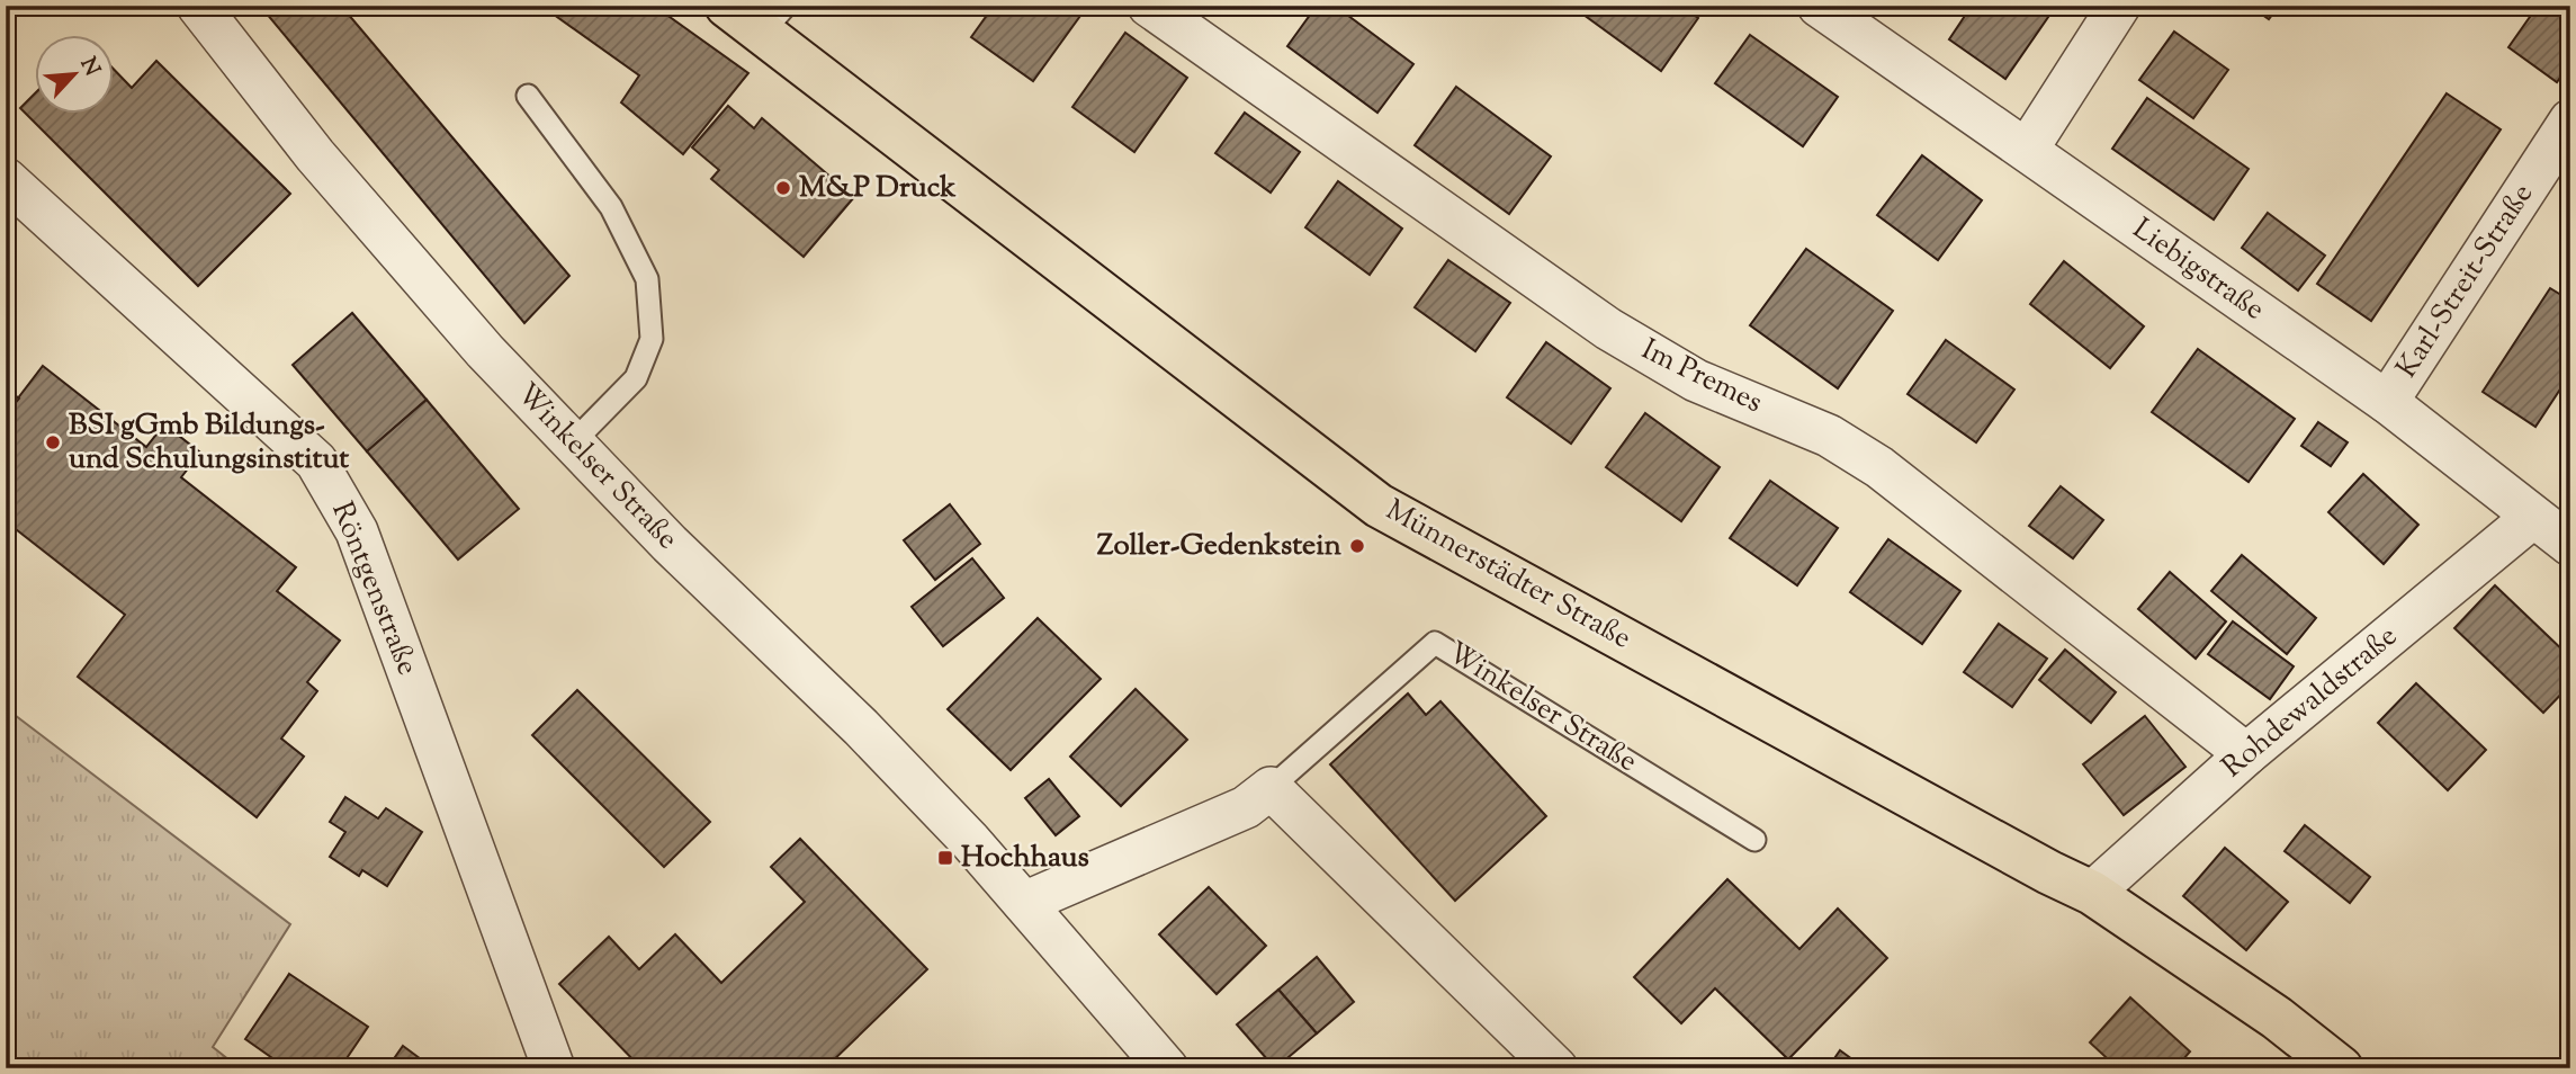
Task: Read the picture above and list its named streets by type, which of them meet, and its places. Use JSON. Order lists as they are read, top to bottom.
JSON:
{
  "streets": {
    "main road": ["Münnerstädter Straße"],
    "street": [
      "Liebigstraße",
      "Karl-Streit-Straße",
      "Im Premes",
      "Winkelser Straße",
      "Röntgenstraße",
      "Rohdewaldstraße"
    ]
  },
  "crossings": [
    ["Liebigstraße", "Karl-Streit-Straße"],
    ["Liebigstraße", "Rohdewaldstraße"],
    ["Im Premes", "Rohdewaldstraße"],
    ["Münnerstädter Straße", "Rohdewaldstraße"]
  ],
  "places": {
    "other": ["M&P Druck", "BSI gGmb Bildungs- und Schulungsinstitut", "Zoller-Gedenkstein"],
    "transit": ["Hochhaus"]
  },
  "north": "top right"
}
